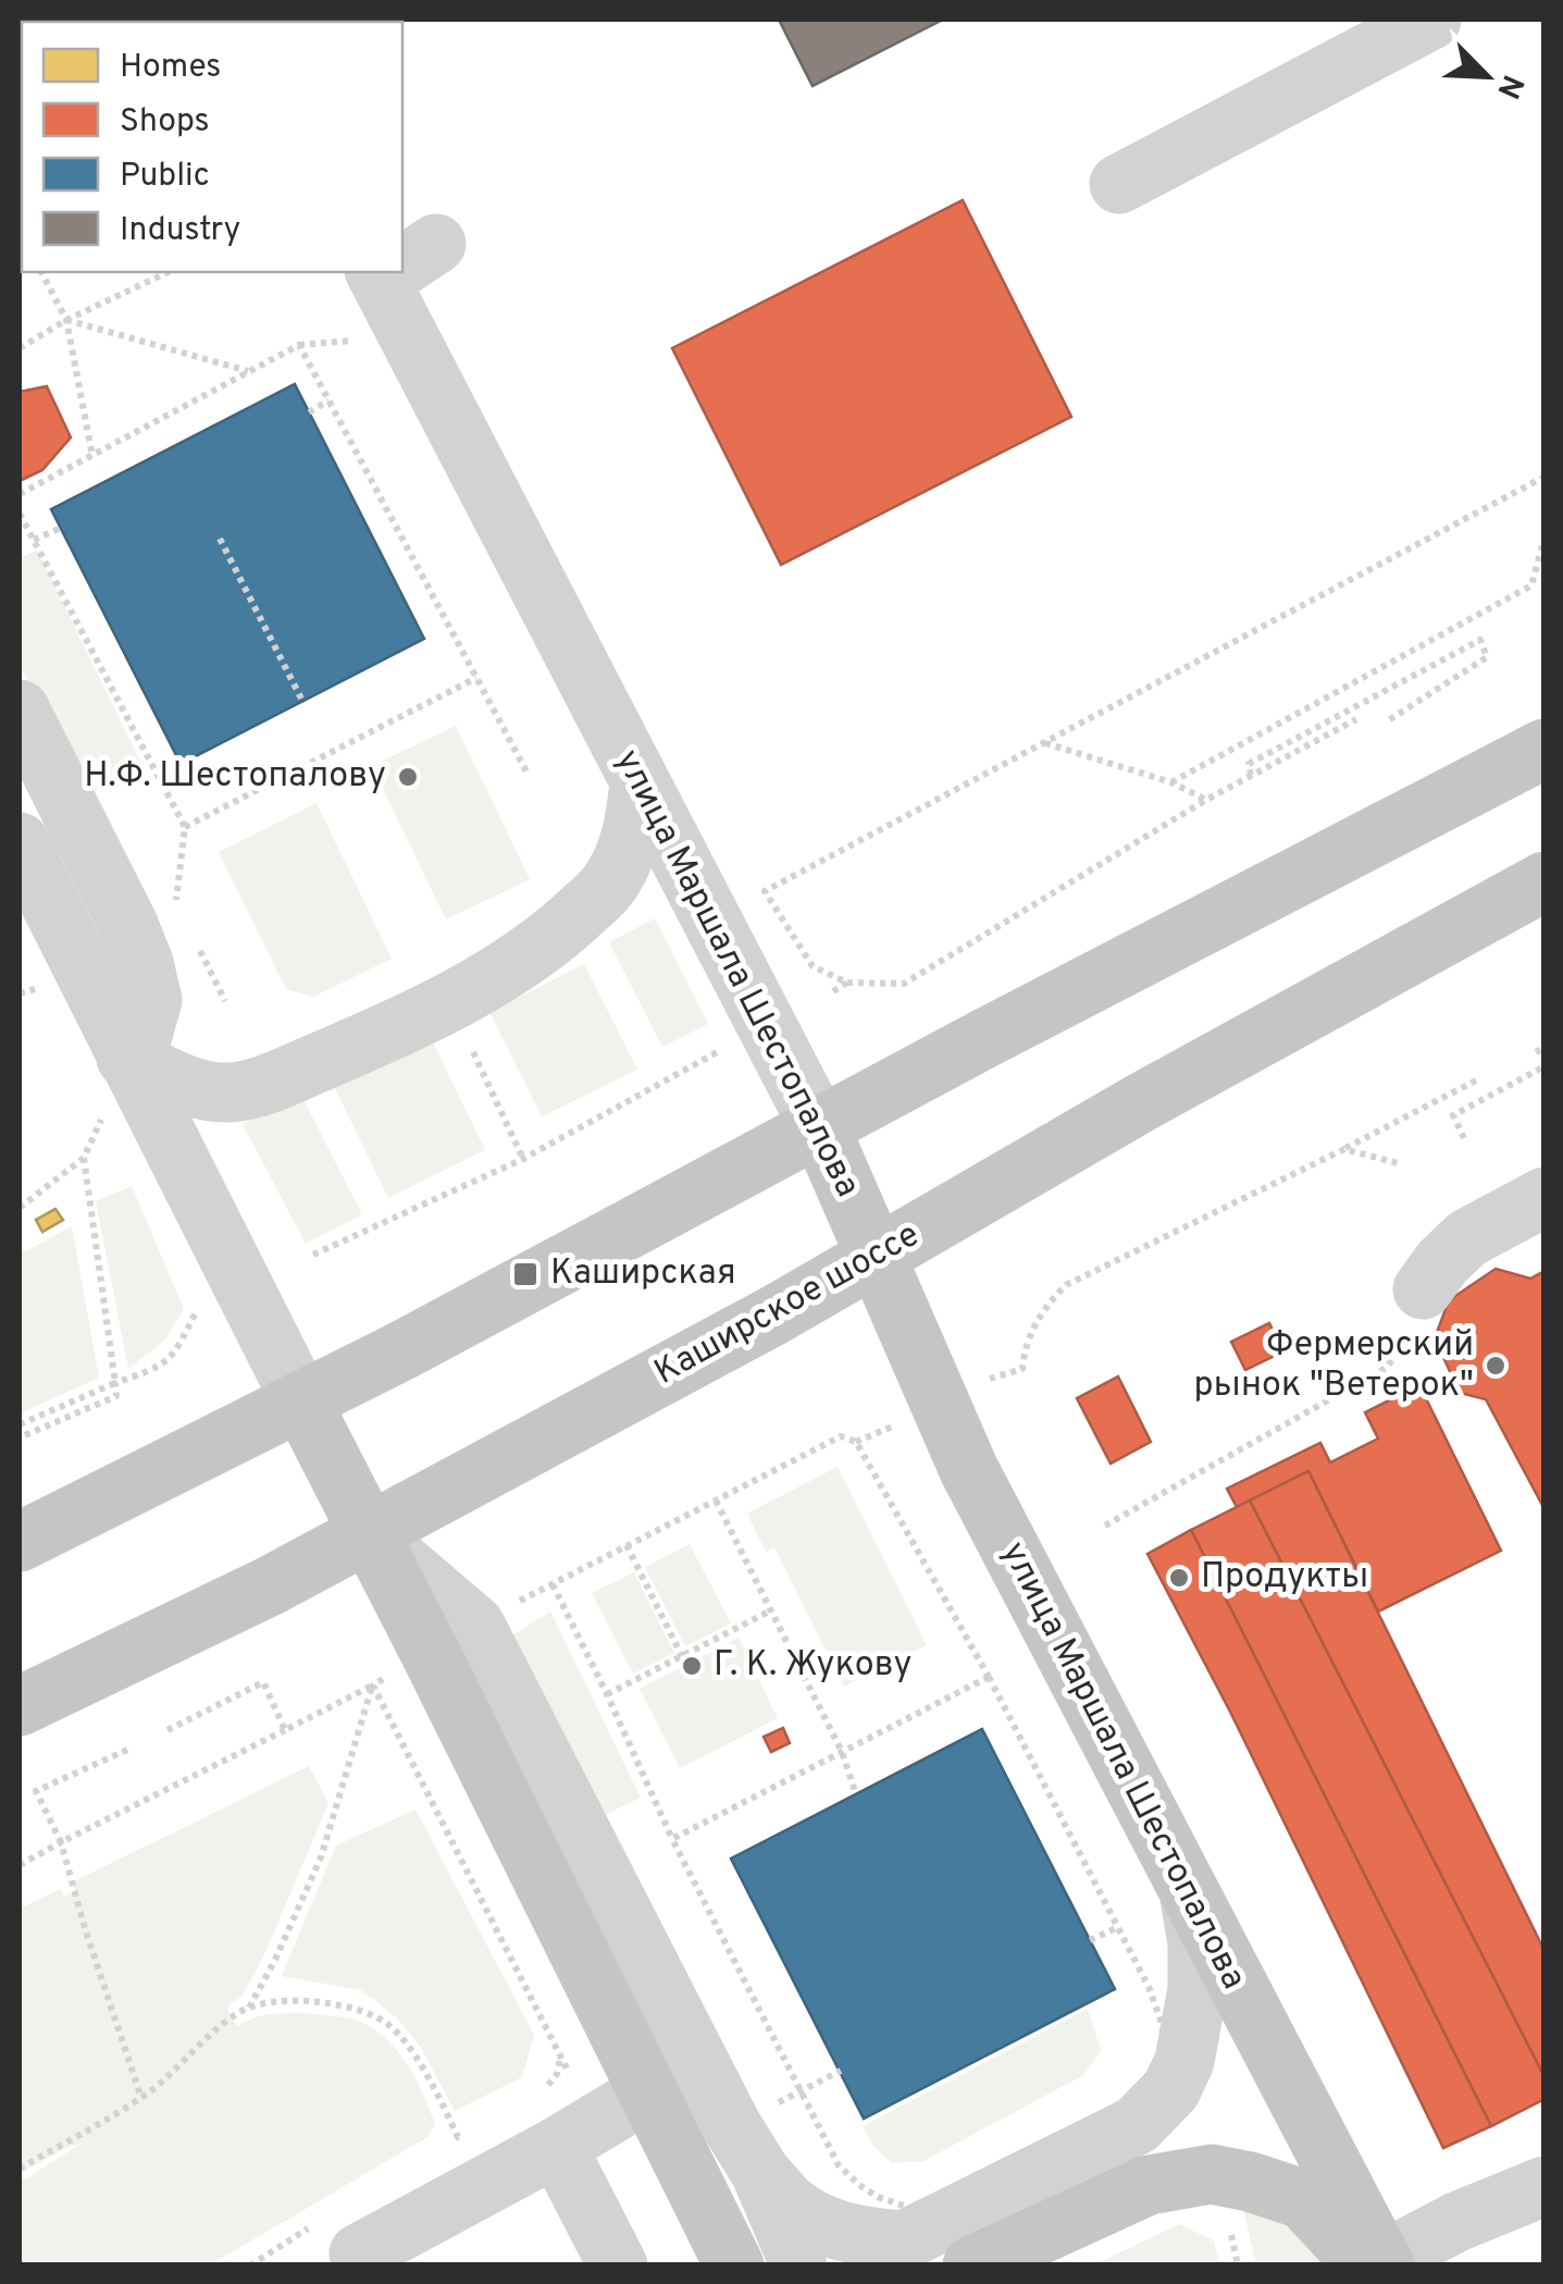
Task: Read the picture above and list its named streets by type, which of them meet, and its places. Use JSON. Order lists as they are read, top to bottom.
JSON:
{
  "streets": {
    "main road": ["улица Маршала Шестопалова", "Каширское шоссе"]
  },
  "crossings": [
    ["улица Маршала Шестопалова", "Каширское шоссе"]
  ],
  "places": {
    "other": [
      "Н.Ф. Шестопалову",
      "Фермерский рынок \"Ветерок\"",
      "Продукты",
      "Г. К. Жукову"
    ],
    "transit": ["Каширская"]
  },
  "legend": [
    "Homes",
    "Shops",
    "Public",
    "Industry"
  ],
  "north": "bottom right"
}
